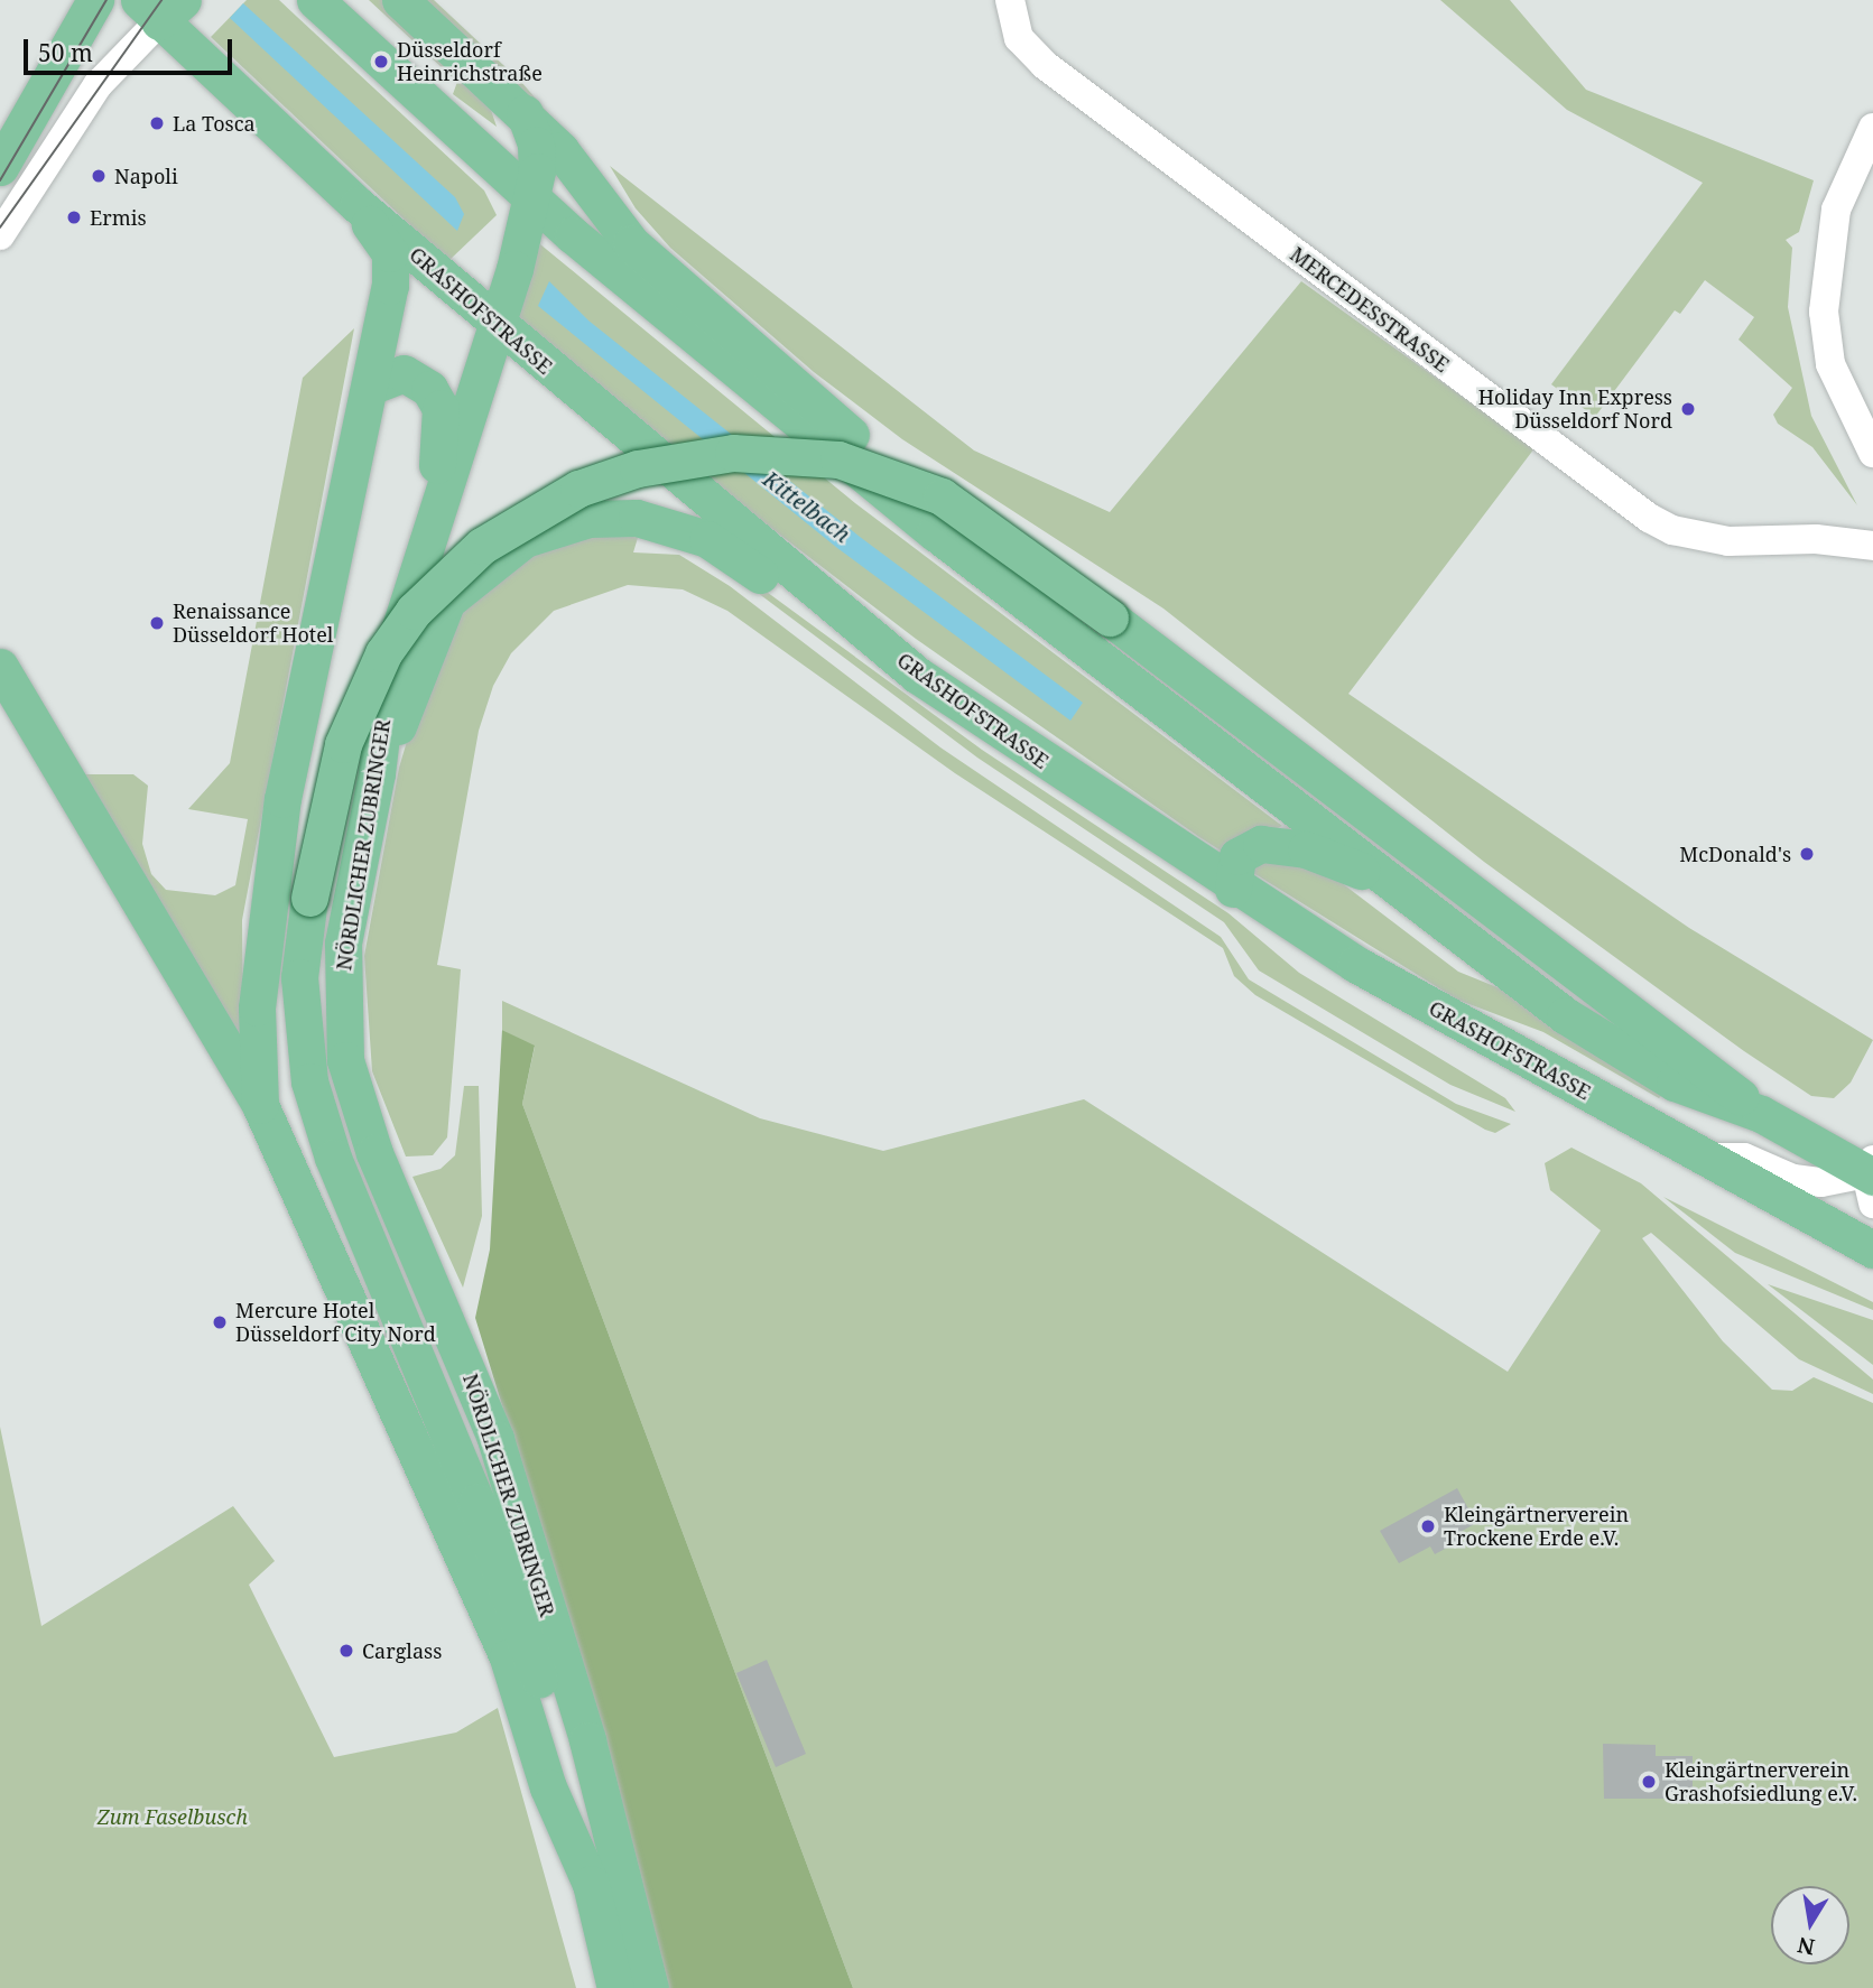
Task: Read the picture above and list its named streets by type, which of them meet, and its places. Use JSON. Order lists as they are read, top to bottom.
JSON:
{
  "streets": {
    "main road": ["GRASHOFSTRASSE", "NÖRDLICHER ZUBRINGER"],
    "street": ["MERCEDESSTRASSE"]
  },
  "crossings": [
    ["GRASHOFSTRASSE", "NÖRDLICHER ZUBRINGER"]
  ],
  "water": ["Kittelbach"],
  "parks": ["Zum Faselbusch"],
  "places": [
    "Düsseldorf Heinrichstraße",
    "La Tosca",
    "Napoli",
    "Ermis",
    "Holiday Inn Express Düsseldorf Nord",
    "Renaissance Düsseldorf Hotel",
    "McDonald's",
    "Mercure Hotel Düsseldorf City Nord",
    "Kleingärtnerverein Trockene Erde e.V.",
    "Carglass",
    "Kleingärtnerverein Grashofsiedlung e.V."
  ],
  "scale_bar": "50 m",
  "north": "bottom"
}
